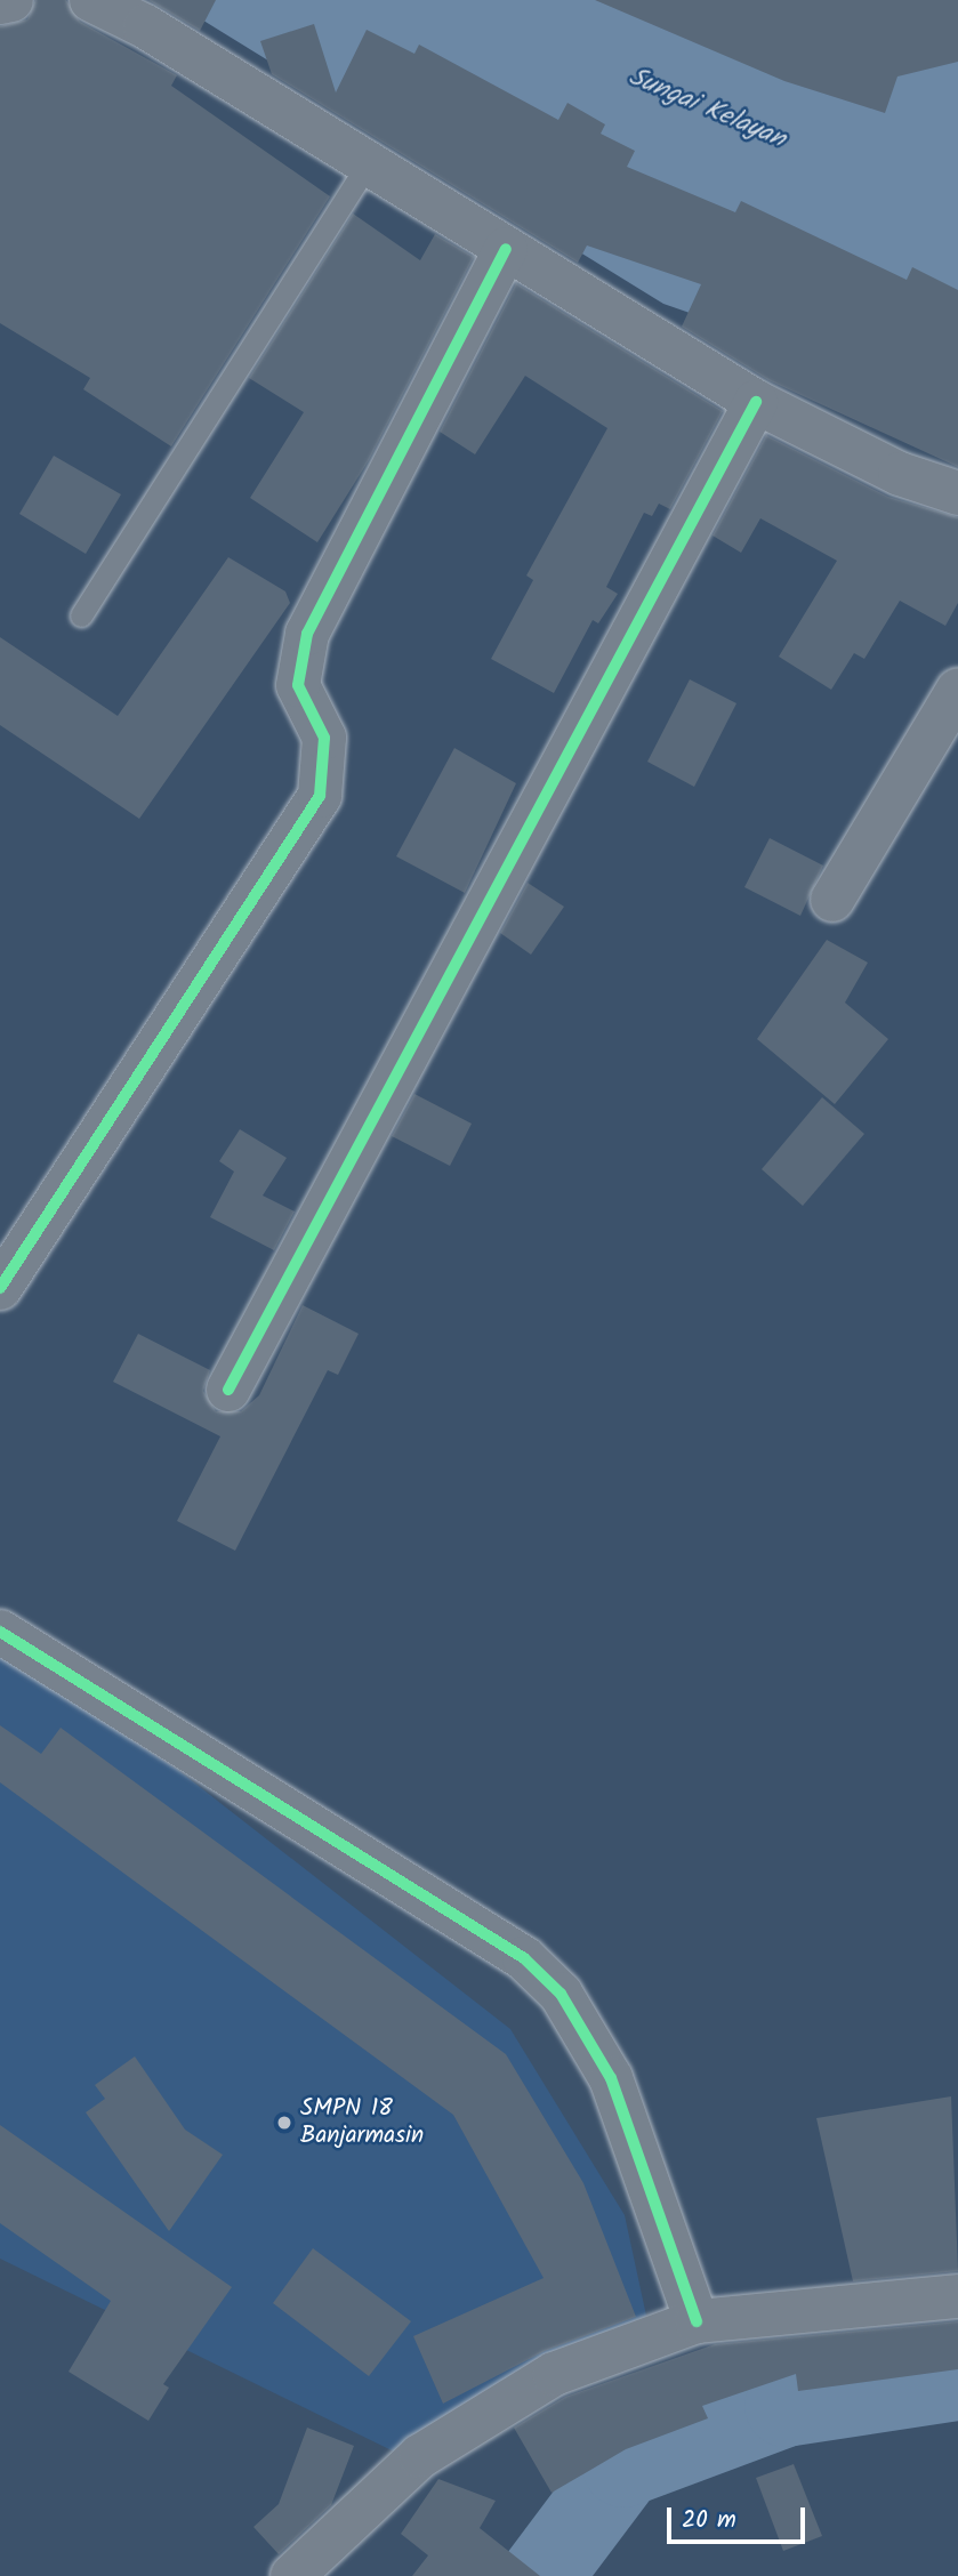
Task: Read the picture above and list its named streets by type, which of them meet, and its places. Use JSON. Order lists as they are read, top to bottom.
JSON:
{
  "water": ["Sungai Kelayan"],
  "places": ["SMPN 18 Banjarmasin"],
  "scale_bar": "20 m"
}
